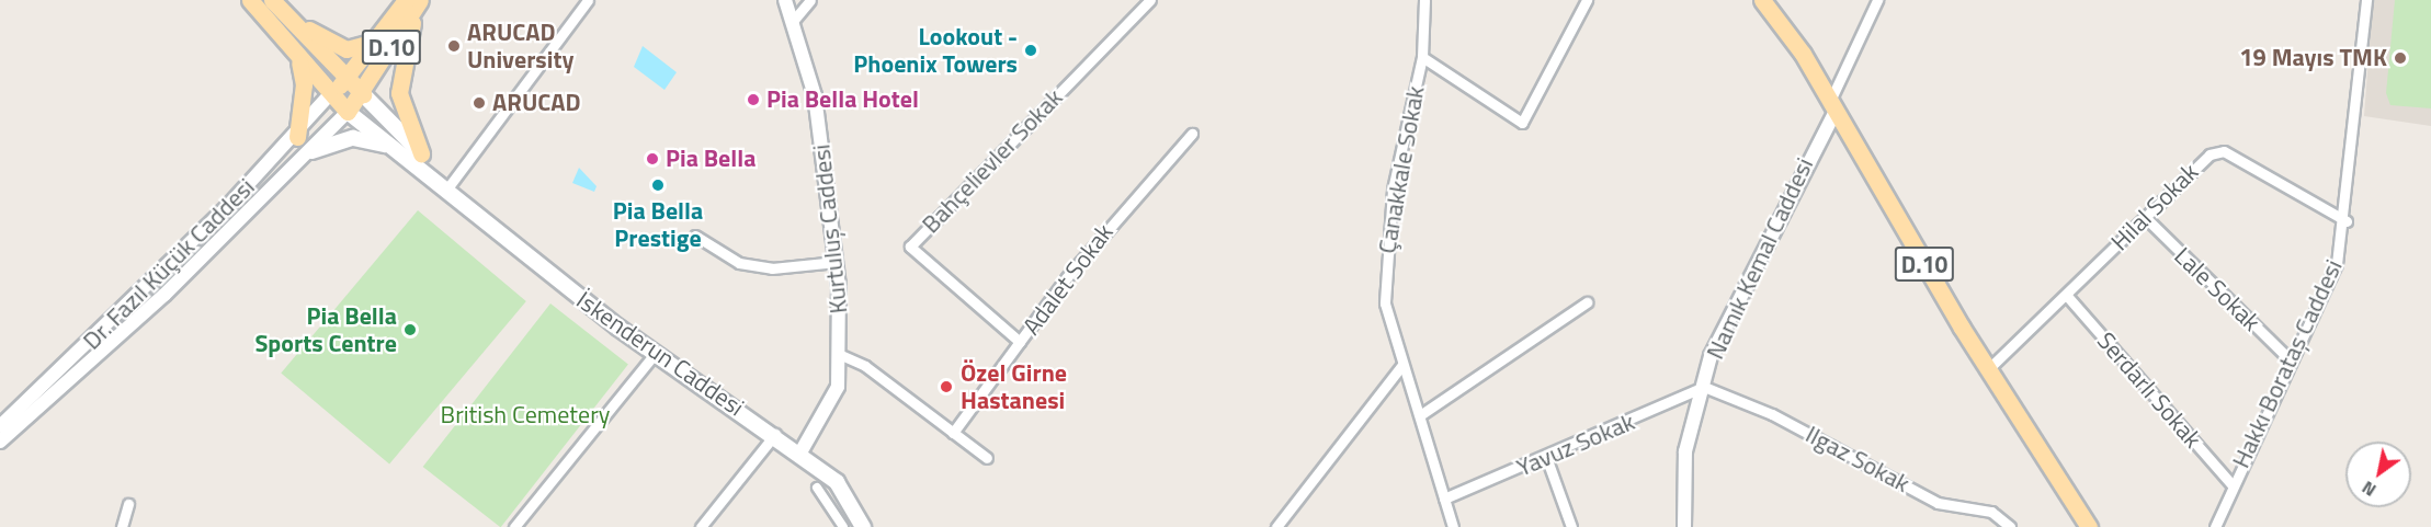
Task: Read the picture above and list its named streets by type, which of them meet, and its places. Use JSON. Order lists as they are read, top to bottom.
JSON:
{
  "streets": {
    "main road": ["D.10", "İskenderun Caddesi"],
    "street": [
      "Bahçelievler Sokak",
      "Çanakkale Sokak",
      "Hilal Sokak",
      "Kurtuluş Caddesi",
      "Namık Kemal Caddesi",
      "Dr. Fazıl Küçük Caddesi",
      "Adalet Sokak",
      "Lale Sokak",
      "Hakkı Borataş Caddesi",
      "Serdarlı Sokak",
      "Yavuz Sokak",
      "Ilgaz Sokak"
    ]
  },
  "crossings": [
    ["D.10", "Hilal Sokak"],
    ["D.10", "Namık Kemal Caddesi"],
    ["D.10", "Dr. Fazıl Küçük Caddesi"],
    ["Bahçelievler Sokak", "Adalet Sokak"],
    ["Çanakkale Sokak", "Yavuz Sokak"],
    ["Hilal Sokak", "Lale Sokak"],
    ["Hilal Sokak", "Hakkı Borataş Caddesi"],
    ["Hilal Sokak", "Serdarlı Sokak"],
    ["Kurtuluş Caddesi", "İskenderun Caddesi"],
    ["Namık Kemal Caddesi", "Yavuz Sokak"],
    ["Namık Kemal Caddesi", "Ilgaz Sokak"],
    ["Lale Sokak", "Hakkı Borataş Caddesi"],
    ["Hakkı Borataş Caddesi", "Serdarlı Sokak"],
    ["Yavuz Sokak", "Ilgaz Sokak"]
  ],
  "parks": ["British Cemetery"],
  "places": [
    "ARUCAD University",
    "Lookout - Phoenix Towers",
    "19 Mayıs TMK",
    "Pia Bella Hotel",
    "ARUCAD",
    "Pia Bella",
    "Pia Bella Prestige",
    "Pia Bella Sports Centre",
    "Özel Girne Hastanesi"
  ],
  "north": "bottom left"
}
